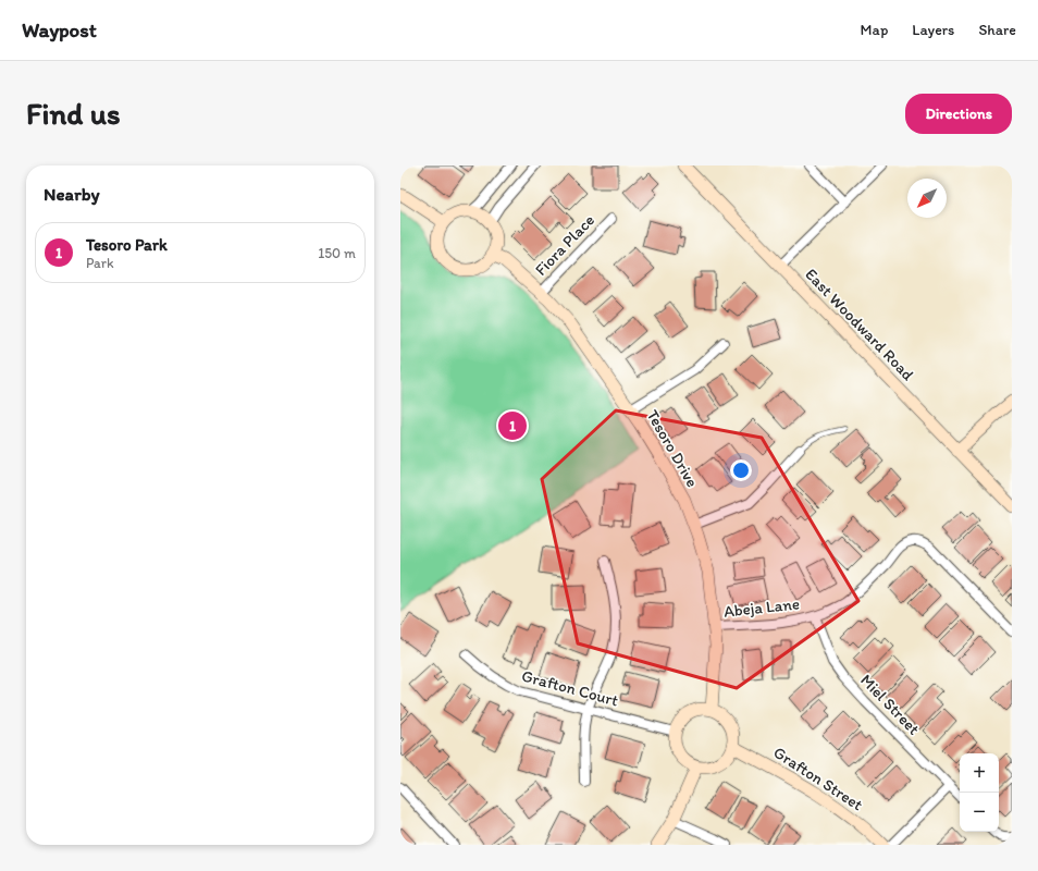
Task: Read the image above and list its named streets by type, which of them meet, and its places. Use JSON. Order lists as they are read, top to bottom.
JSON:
{
  "streets": {
    "street": [
      "Fiora Place",
      "East Woodward Road",
      "Tesoro Drive",
      "Abeja Lane",
      "Grafton Court",
      "Miel Street",
      "Grafton Street"
    ]
  },
  "crossings": [
    ["Fiora Place", "Tesoro Drive"],
    ["Tesoro Drive", "Abeja Lane"],
    ["Tesoro Drive", "Grafton Court"],
    ["Tesoro Drive", "Grafton Street"],
    ["Abeja Lane", "Miel Street"],
    ["Grafton Court", "Grafton Street"]
  ],
  "north": "bottom left",
  "page": {
    "header": "Waypost",
    "nav": ["Map", "Layers", "Share"],
    "buttons": "Directions",
    "title": "Find us",
    "heading": "Nearby",
    "list": [
      {
        "mark": "1",
        "name": "Tesoro Park",
        "note": "Park",
        "value": "150 m"
      }
    ],
    "pins": "1",
    "map_buttons": ["+", "−"]
  }
}
